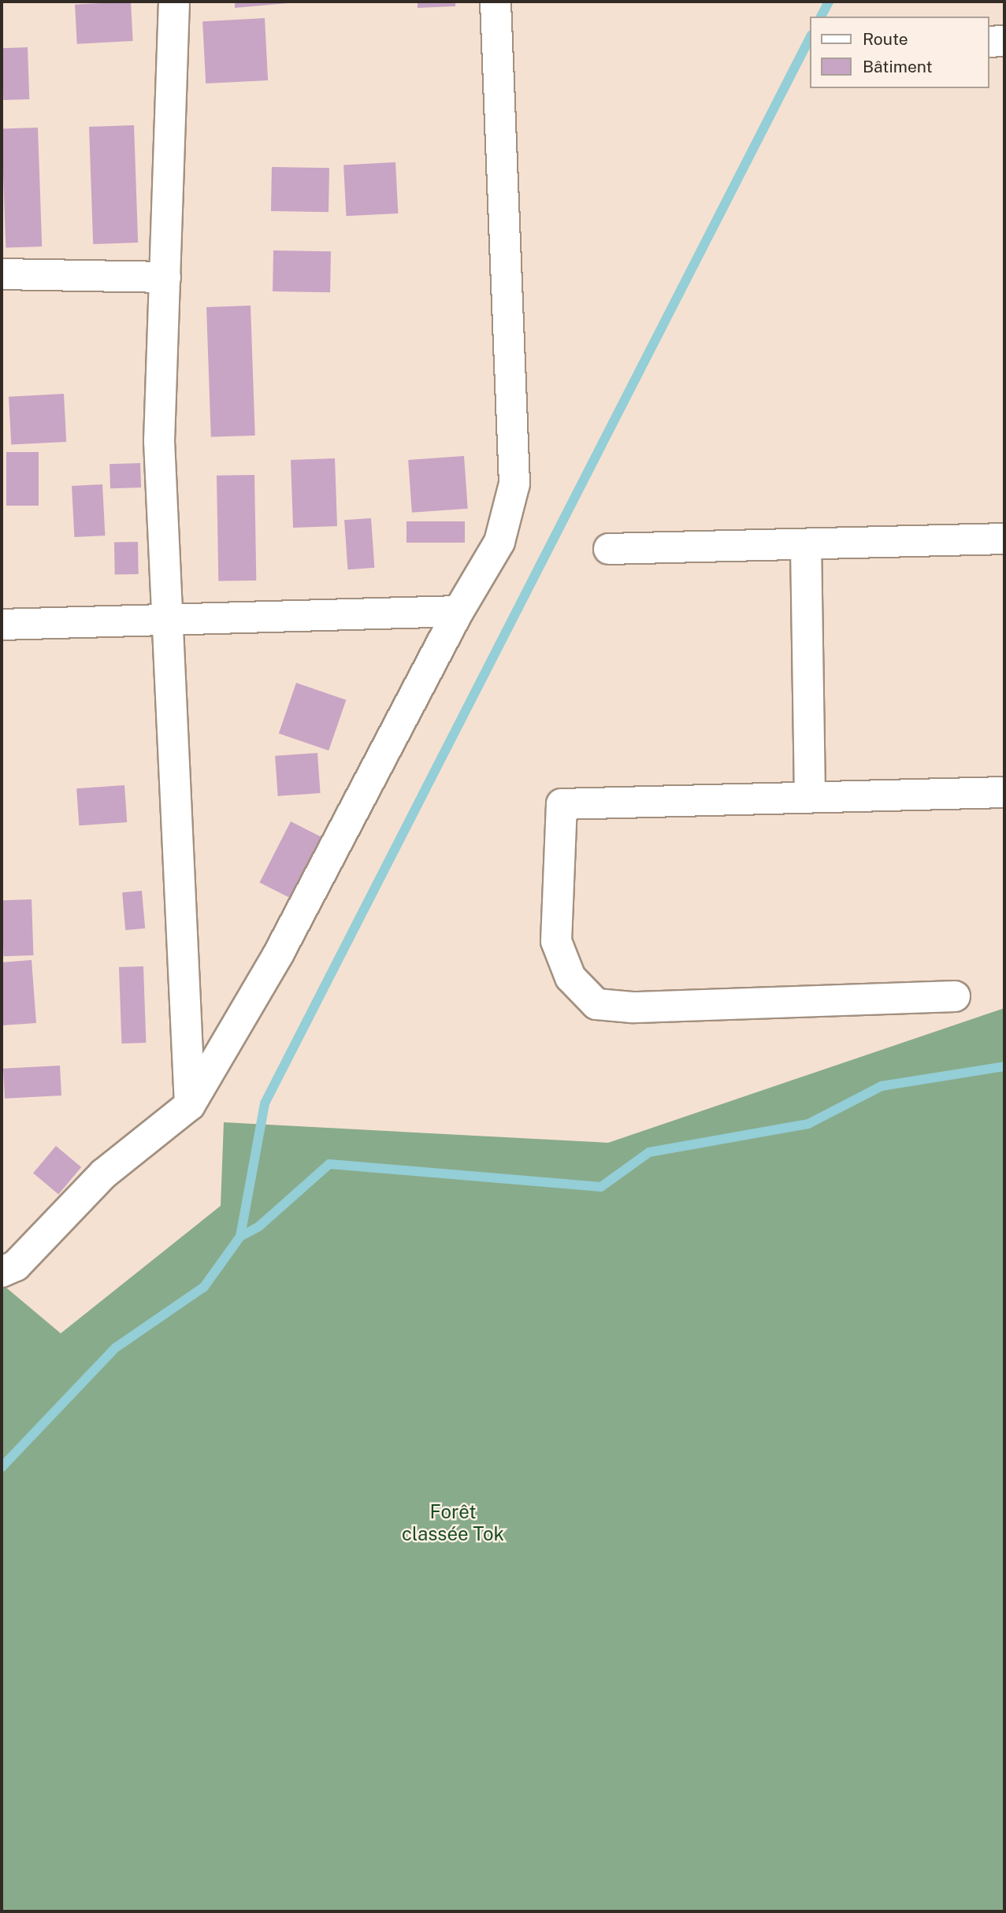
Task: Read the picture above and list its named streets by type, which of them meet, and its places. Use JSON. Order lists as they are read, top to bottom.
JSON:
{
  "parks": ["Forêt classée Tok"],
  "legend": ["Route", "Bâtiment"]
}
